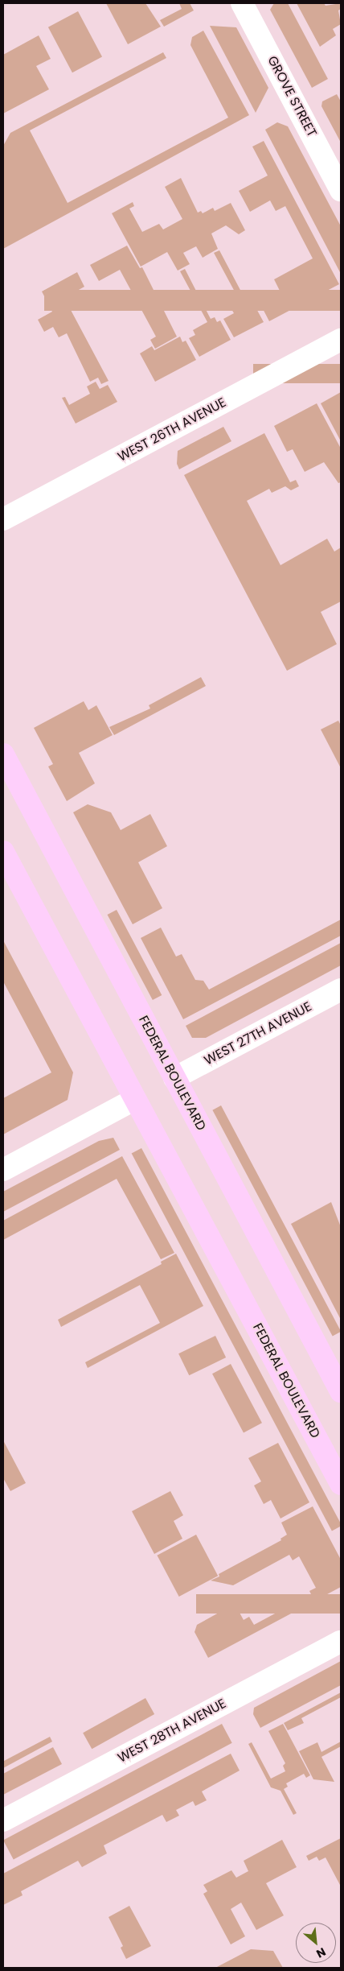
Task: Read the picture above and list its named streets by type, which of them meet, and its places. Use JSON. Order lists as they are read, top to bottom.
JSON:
{
  "streets": {
    "main road": ["FEDERAL BOULEVARD"],
    "street": [
      "GROVE STREET",
      "WEST 26TH AVENUE",
      "WEST 27TH AVENUE",
      "WEST 28TH AVENUE"
    ]
  },
  "crossings": [
    ["WEST 27TH AVENUE", "FEDERAL BOULEVARD"]
  ],
  "north": "bottom right"
}
